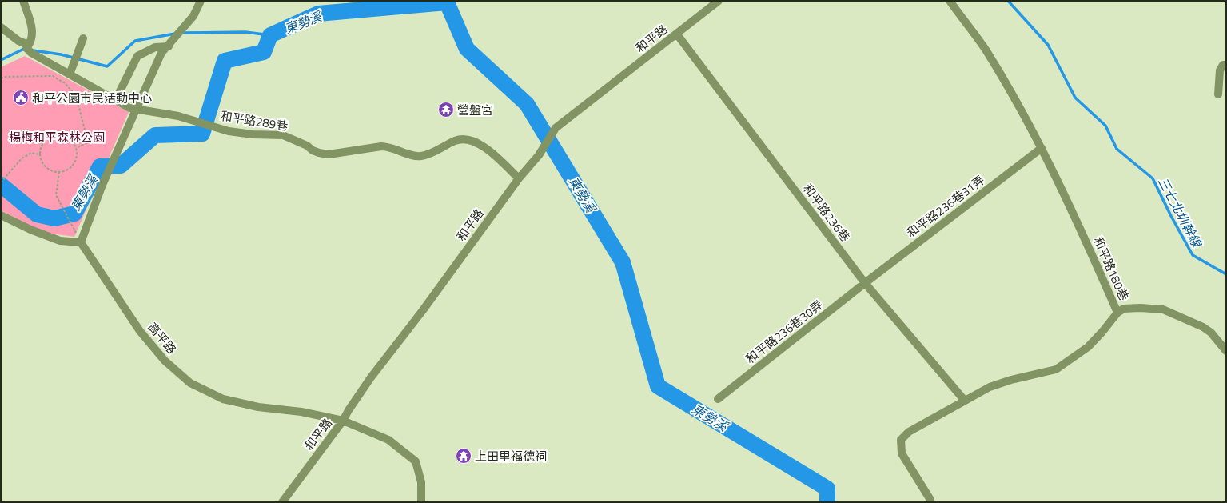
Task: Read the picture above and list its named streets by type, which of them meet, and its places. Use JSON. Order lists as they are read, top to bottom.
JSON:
{
  "streets": {
    "street": [
      "和平路",
      "和平路289巷",
      "和平路236巷31弄",
      "和平路236巷",
      "和平路180巷",
      "和平路236巷30弄",
      "高平路"
    ]
  },
  "crossings": [
    ["和平路", "和平路289巷"],
    ["和平路", "和平路236巷"],
    ["和平路", "高平路"],
    ["和平路236巷31弄", "和平路236巷"],
    ["和平路236巷31弄", "和平路180巷"],
    ["和平路236巷31弄", "和平路236巷30弄"],
    ["和平路236巷", "和平路180巷"],
    ["和平路236巷", "和平路236巷30弄"]
  ],
  "water": ["東勢溪", "三七北圳幹線"],
  "parks": ["楊梅和平森林公園"],
  "places": {
    "public building": ["和平公園市民活動中心"],
    "temple": ["營盤宮", "上田里福德祠"]
  }
}
